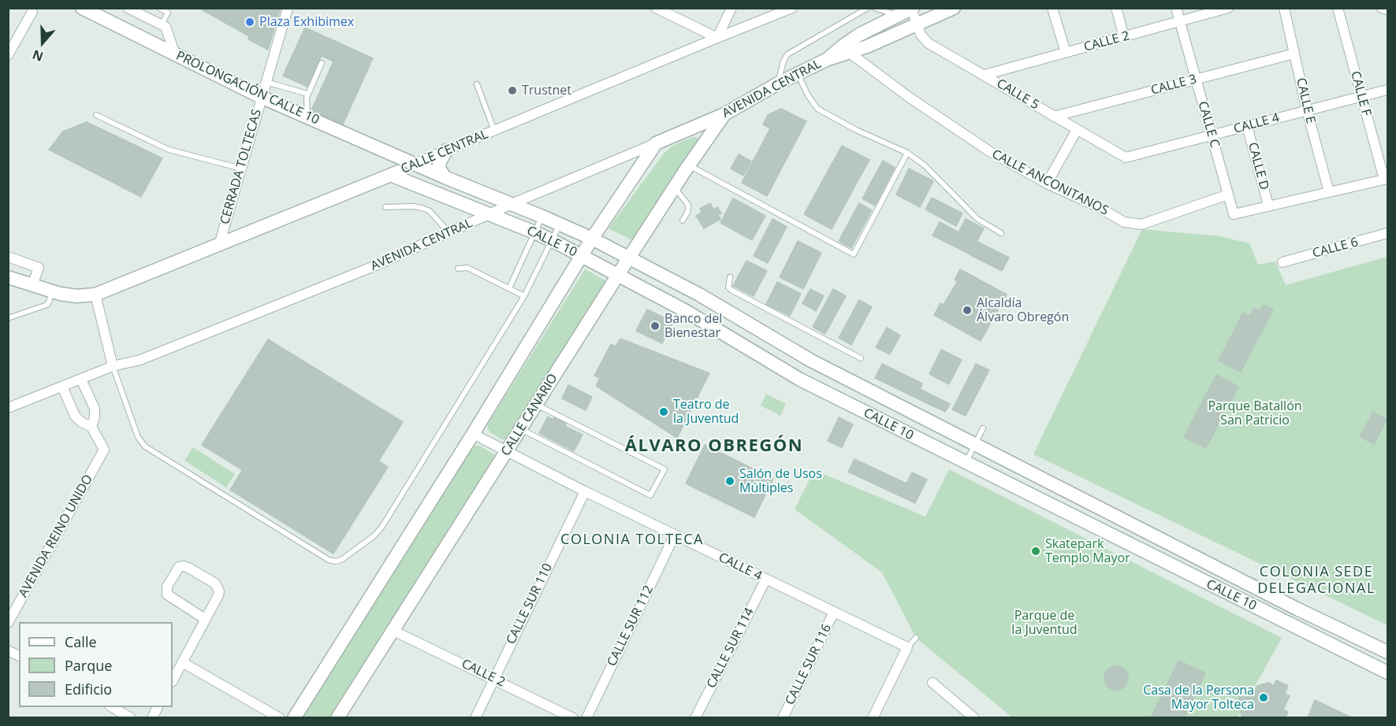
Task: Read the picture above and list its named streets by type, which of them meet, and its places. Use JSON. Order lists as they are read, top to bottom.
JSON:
{
  "streets": {
    "street": [
      "CALLE 2",
      "CALLE 3",
      "PROLONGACIÓN CALLE 10",
      "AVENIDA CENTRAL",
      "CALLE F",
      "CALLE 5",
      "CALLE E",
      "CALLE 4",
      "CALLE C",
      "CALLE CENTRAL",
      "CALLE D",
      "CERRADA TOLTECAS",
      "CALLE ANCONITANOS",
      "CALLE 10",
      "CALLE 6",
      "CALLE CANARIO",
      "AVENIDA REINO UNIDO",
      "CALLE SUR 110",
      "CALLE SUR 112",
      "CALLE SUR 114",
      "CALLE SUR 116"
    ]
  },
  "crossings": [
    ["CALLE 2", "CALLE 5"],
    ["CALLE 2", "CALLE C"],
    ["CALLE 2", "CALLE CANARIO"],
    ["CALLE 2", "CALLE SUR 110"],
    ["CALLE 3", "CALLE 5"],
    ["CALLE 3", "CALLE E"],
    ["CALLE 3", "CALLE C"],
    ["PROLONGACIÓN CALLE 10", "CALLE CENTRAL"],
    ["PROLONGACIÓN CALLE 10", "CERRADA TOLTECAS"],
    ["PROLONGACIÓN CALLE 10", "CALLE 10"],
    ["AVENIDA CENTRAL", "CALLE 5"],
    ["AVENIDA CENTRAL", "CALLE ANCONITANOS"],
    ["AVENIDA CENTRAL", "CALLE 10"],
    ["AVENIDA CENTRAL", "CALLE CANARIO"],
    ["CALLE F", "CALLE 4"],
    ["CALLE 5", "CALLE 4"],
    ["CALLE E", "CALLE 4"],
    ["CALLE 4", "CALLE C"],
    ["CALLE 4", "CALLE D"],
    ["CALLE 4", "CALLE CANARIO"],
    ["CALLE 4", "CALLE SUR 110"],
    ["CALLE 4", "CALLE SUR 112"],
    ["CALLE 4", "CALLE SUR 114"],
    ["CALLE 4", "CALLE SUR 116"],
    ["CALLE C", "CALLE D"],
    ["CALLE C", "CALLE ANCONITANOS"],
    ["CALLE CENTRAL", "CERRADA TOLTECAS"],
    ["CALLE CENTRAL", "CALLE 10"],
    ["CALLE 10", "CALLE CANARIO"]
  ],
  "districts": ["ÁLVARO OBREGÓN", "COLONIA TOLTECA", "COLONIA SEDE DELEGACIONAL"],
  "parks": ["Parque Batallón San Patricio", "Parque de la Juventud"],
  "places": [
    "Plaza Exhibimex",
    "Trustnet",
    "Alcaldía Álvaro Obregón",
    "Banco del Bienestar",
    "Teatro de la Juventud",
    "Salón de Usos Múltiples",
    "Skatepark Templo Mayor",
    "Casa de la Persona Mayor Tolteca"
  ],
  "legend": ["Calle", "Parque", "Edificio"],
  "north": "bottom"
}
